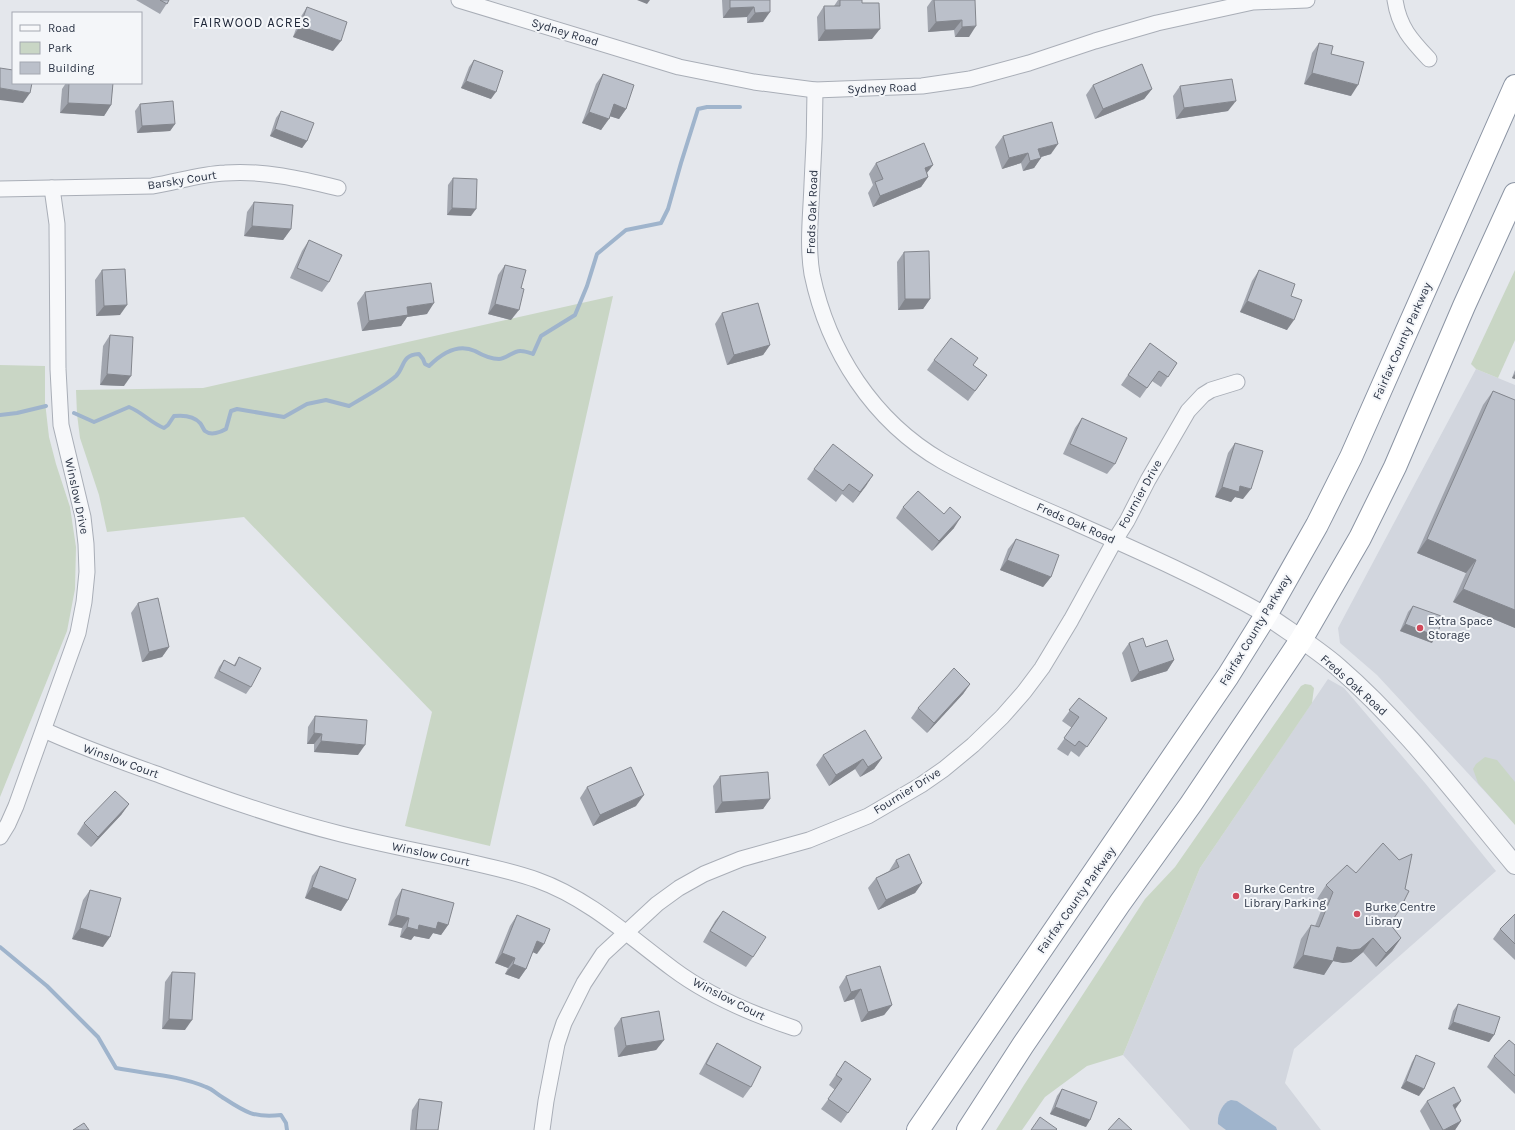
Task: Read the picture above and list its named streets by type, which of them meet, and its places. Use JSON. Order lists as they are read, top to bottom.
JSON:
{
  "streets": {
    "highway": ["Fairfax County Parkway"],
    "street": [
      "Sydney Road",
      "Barsky Court",
      "Freds Oak Road",
      "Fournier Drive",
      "Winslow Drive",
      "Winslow Court"
    ]
  },
  "crossings": [
    ["Sydney Road", "Freds Oak Road"],
    ["Barsky Court", "Winslow Drive"],
    ["Freds Oak Road", "Fairfax County Parkway"],
    ["Freds Oak Road", "Fournier Drive"],
    ["Fournier Drive", "Winslow Court"],
    ["Winslow Drive", "Winslow Court"]
  ],
  "districts": ["FAIRWOOD ACRES"],
  "places": ["Extra Space Storage", "Burke Centre Library Parking", "Burke Centre Library"],
  "legend": ["Road", "Park", "Building"]
}
